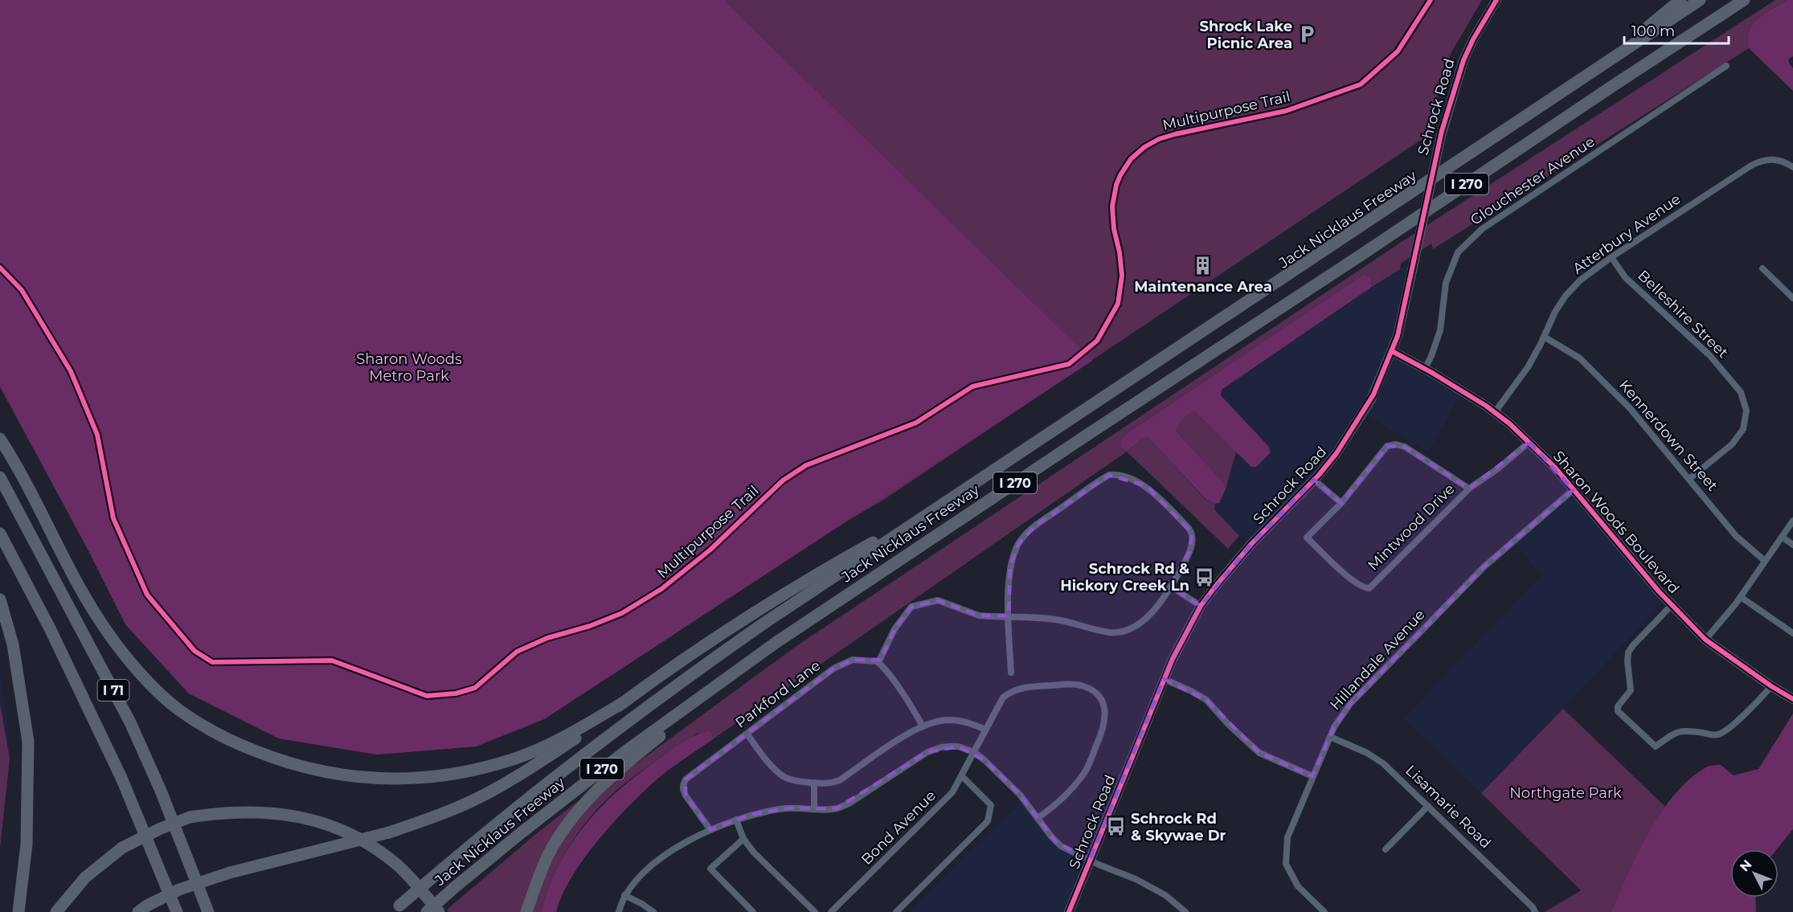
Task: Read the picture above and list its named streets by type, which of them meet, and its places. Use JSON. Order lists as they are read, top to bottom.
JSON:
{
  "streets": {
    "highway": ["I 270", "Jack Nicklaus Freeway", "I 71"],
    "main road": ["Schrock Road", "Sharon Woods Boulevard"],
    "street": [
      "Glouchester Avenue",
      "Atterbury Avenue",
      "Belleshire Street",
      "Kennerdown Street",
      "Mintwood Drive",
      "Hillandale Avenue",
      "Parkford Lane",
      "Lisamarie Road",
      "Bond Avenue"
    ],
    "cycle path": ["Multipurpose Trail"]
  },
  "crossings": [
    ["Schrock Road", "Sharon Woods Boulevard"],
    ["Glouchester Avenue", "Sharon Woods Boulevard"],
    ["Atterbury Avenue", "Belleshire Street"],
    ["Atterbury Avenue", "Kennerdown Street"],
    ["Atterbury Avenue", "Sharon Woods Boulevard"],
    ["Belleshire Street", "Kennerdown Street"],
    ["Sharon Woods Boulevard", "Hillandale Avenue"],
    ["Hillandale Avenue", "Lisamarie Road"]
  ],
  "parks": ["Sharon Woods Metro Park", "Northgate Park"],
  "places": {
    "parking": ["Shrock Lake Picnic Area"],
    "building": ["Maintenance Area"],
    "bus stop": ["Schrock Rd & Hickory Creek Ln", "Schrock Rd & Skywae Dr"]
  },
  "scale_bar": "100 m",
  "north": "top left"
}
